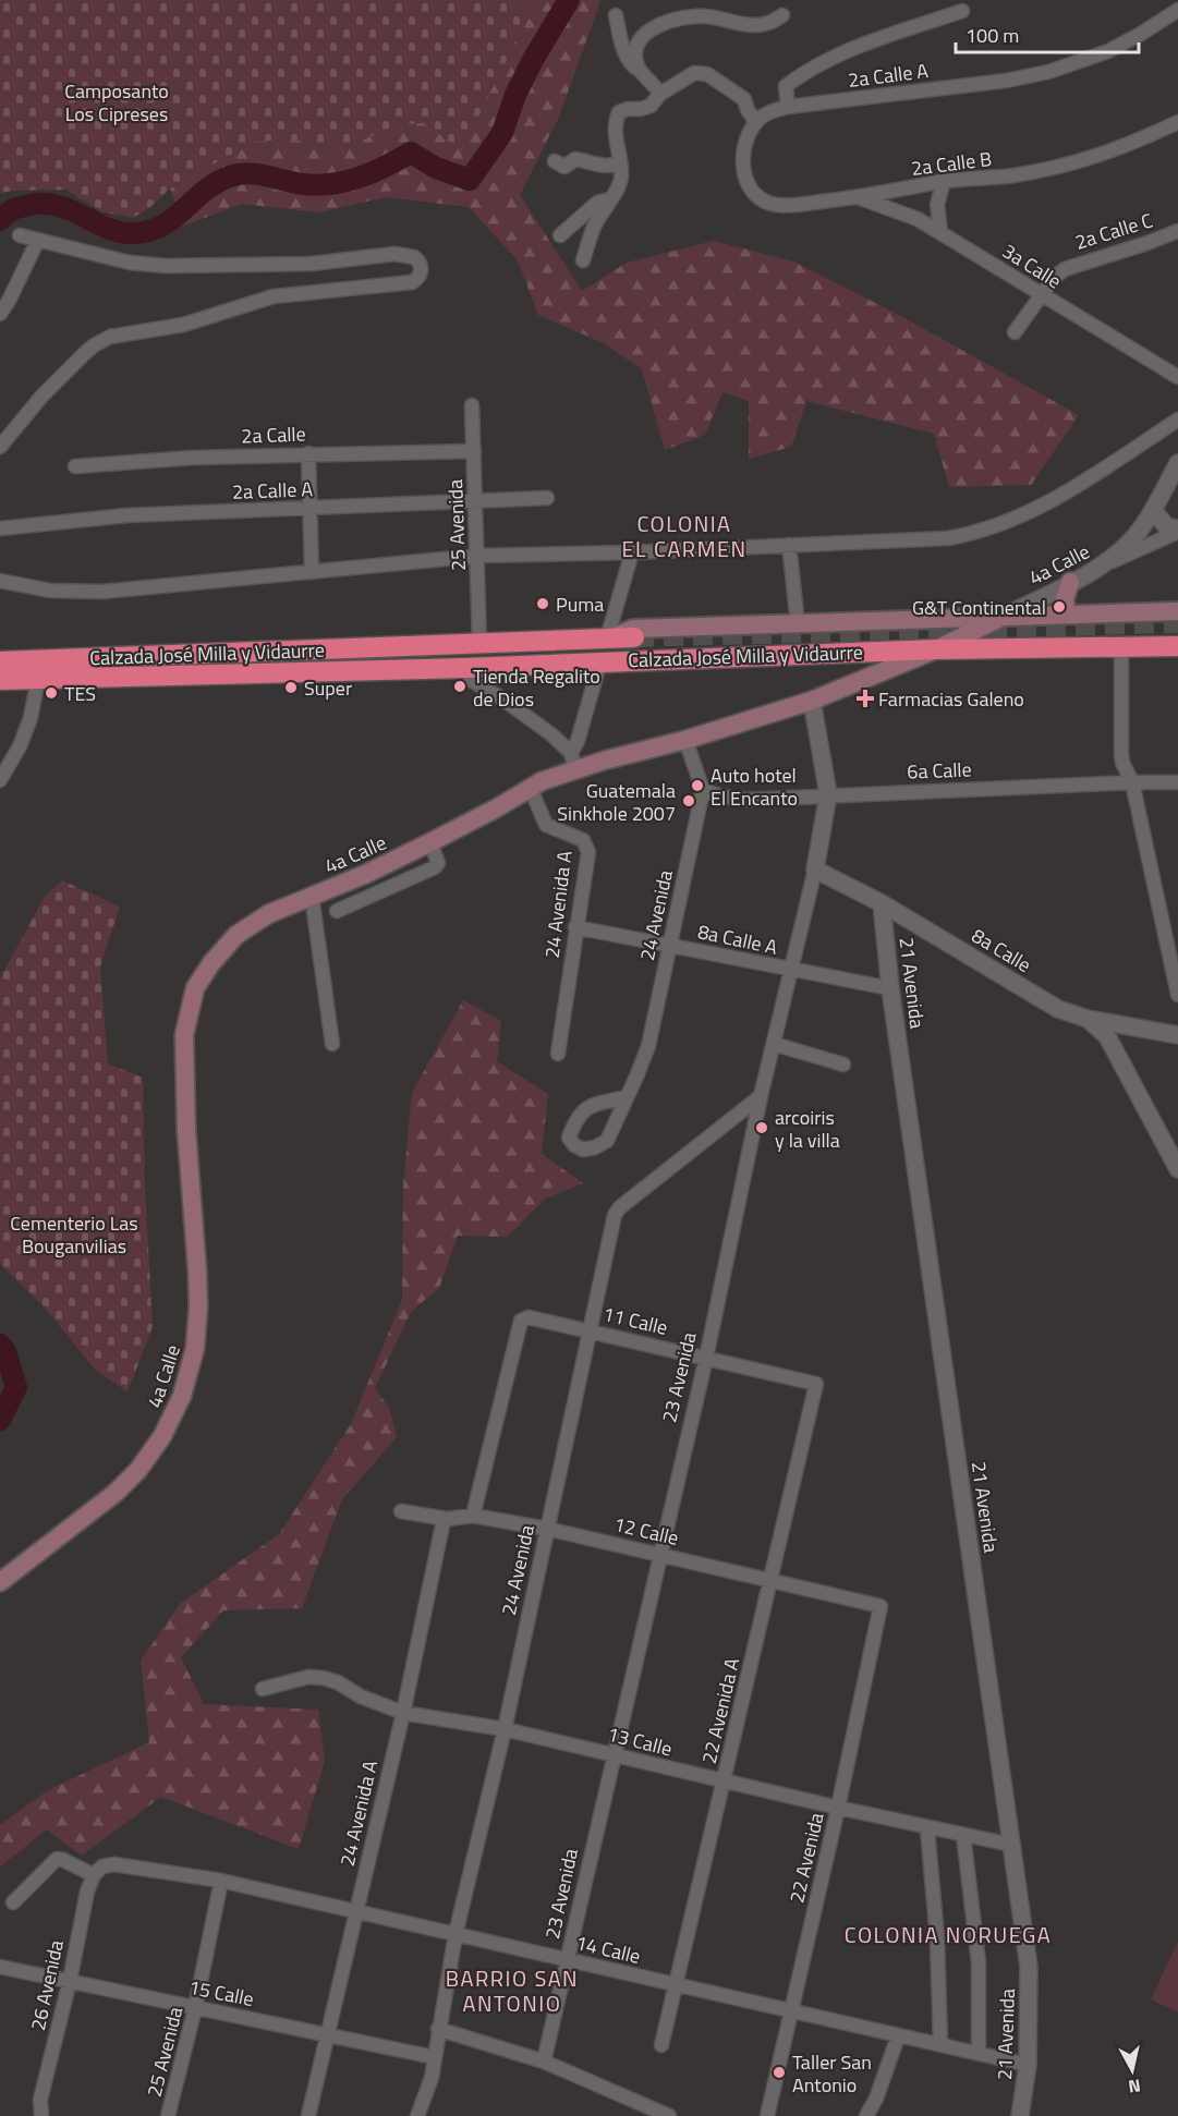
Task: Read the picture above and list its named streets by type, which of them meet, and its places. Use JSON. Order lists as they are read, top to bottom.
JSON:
{
  "streets": {
    "highway": ["Calzada José Milla y Vidaurre"],
    "main road": ["4a Calle"],
    "street": [
      "2a Calle A",
      "2a Calle B",
      "2a Calle C",
      "3a Calle",
      "2a Calle",
      "25 Avenida",
      "6a Calle",
      "24 Avenida A",
      "24 Avenida",
      "8a Calle A",
      "8a Calle",
      "21 Avenida",
      "11 Calle",
      "23 Avenida",
      "12 Calle",
      "22 Avenida A",
      "13 Calle",
      "22 Avenida",
      "14 Calle",
      "26 Avenida",
      "15 Calle"
    ]
  },
  "crossings": [
    ["2a Calle A", "2a Calle B"],
    ["2a Calle A", "25 Avenida"],
    ["2a Calle B", "3a Calle"],
    ["2a Calle C", "3a Calle"],
    ["2a Calle", "25 Avenida"],
    ["25 Avenida", "Calzada José Milla y Vidaurre"],
    ["25 Avenida", "14 Calle"],
    ["25 Avenida", "15 Calle"],
    ["4a Calle", "Calzada José Milla y Vidaurre"],
    ["4a Calle", "24 Avenida A"],
    ["4a Calle", "23 Avenida"],
    ["6a Calle", "24 Avenida"],
    ["6a Calle", "23 Avenida"],
    ["24 Avenida A", "8a Calle A"],
    ["24 Avenida A", "12 Calle"],
    ["24 Avenida A", "13 Calle"],
    ["24 Avenida A", "14 Calle"],
    ["24 Avenida A", "15 Calle"],
    ["24 Avenida", "8a Calle A"],
    ["24 Avenida", "11 Calle"],
    ["24 Avenida", "23 Avenida"],
    ["24 Avenida", "12 Calle"],
    ["24 Avenida", "13 Calle"],
    ["24 Avenida", "14 Calle"],
    ["24 Avenida", "15 Calle"],
    ["8a Calle A", "21 Avenida"],
    ["8a Calle A", "23 Avenida"],
    ["8a Calle", "21 Avenida"],
    ["8a Calle", "23 Avenida"],
    ["21 Avenida", "13 Calle"],
    ["21 Avenida", "14 Calle"],
    ["11 Calle", "23 Avenida"],
    ["11 Calle", "12 Calle"],
    ["11 Calle", "22 Avenida A"],
    ["23 Avenida", "12 Calle"],
    ["23 Avenida", "13 Calle"],
    ["23 Avenida", "14 Calle"],
    ["12 Calle", "22 Avenida A"],
    ["12 Calle", "22 Avenida"],
    ["22 Avenida A", "13 Calle"],
    ["22 Avenida A", "14 Calle"],
    ["13 Calle", "22 Avenida"],
    ["22 Avenida", "14 Calle"],
    ["14 Calle", "26 Avenida"],
    ["26 Avenida", "15 Calle"]
  ],
  "districts": ["COLONIA EL CARMEN", "COLONIA NORUEGA", "BARRIO SAN ANTONIO"],
  "parks": ["Camposanto Los Cipreses", "Cementerio Las Bouganvilias"],
  "places": {
    "other": [
      "Puma",
      "G&T Continental",
      "Tienda Regalito de Dios",
      "Super",
      "TES",
      "Auto hotel El Encanto",
      "Guatemala Sinkhole 2007",
      "arcoiris y la villa",
      "Taller San Antonio"
    ],
    "health": ["Farmacias Galeno"]
  },
  "scale_bar": "100 m",
  "north": "bottom"
}
